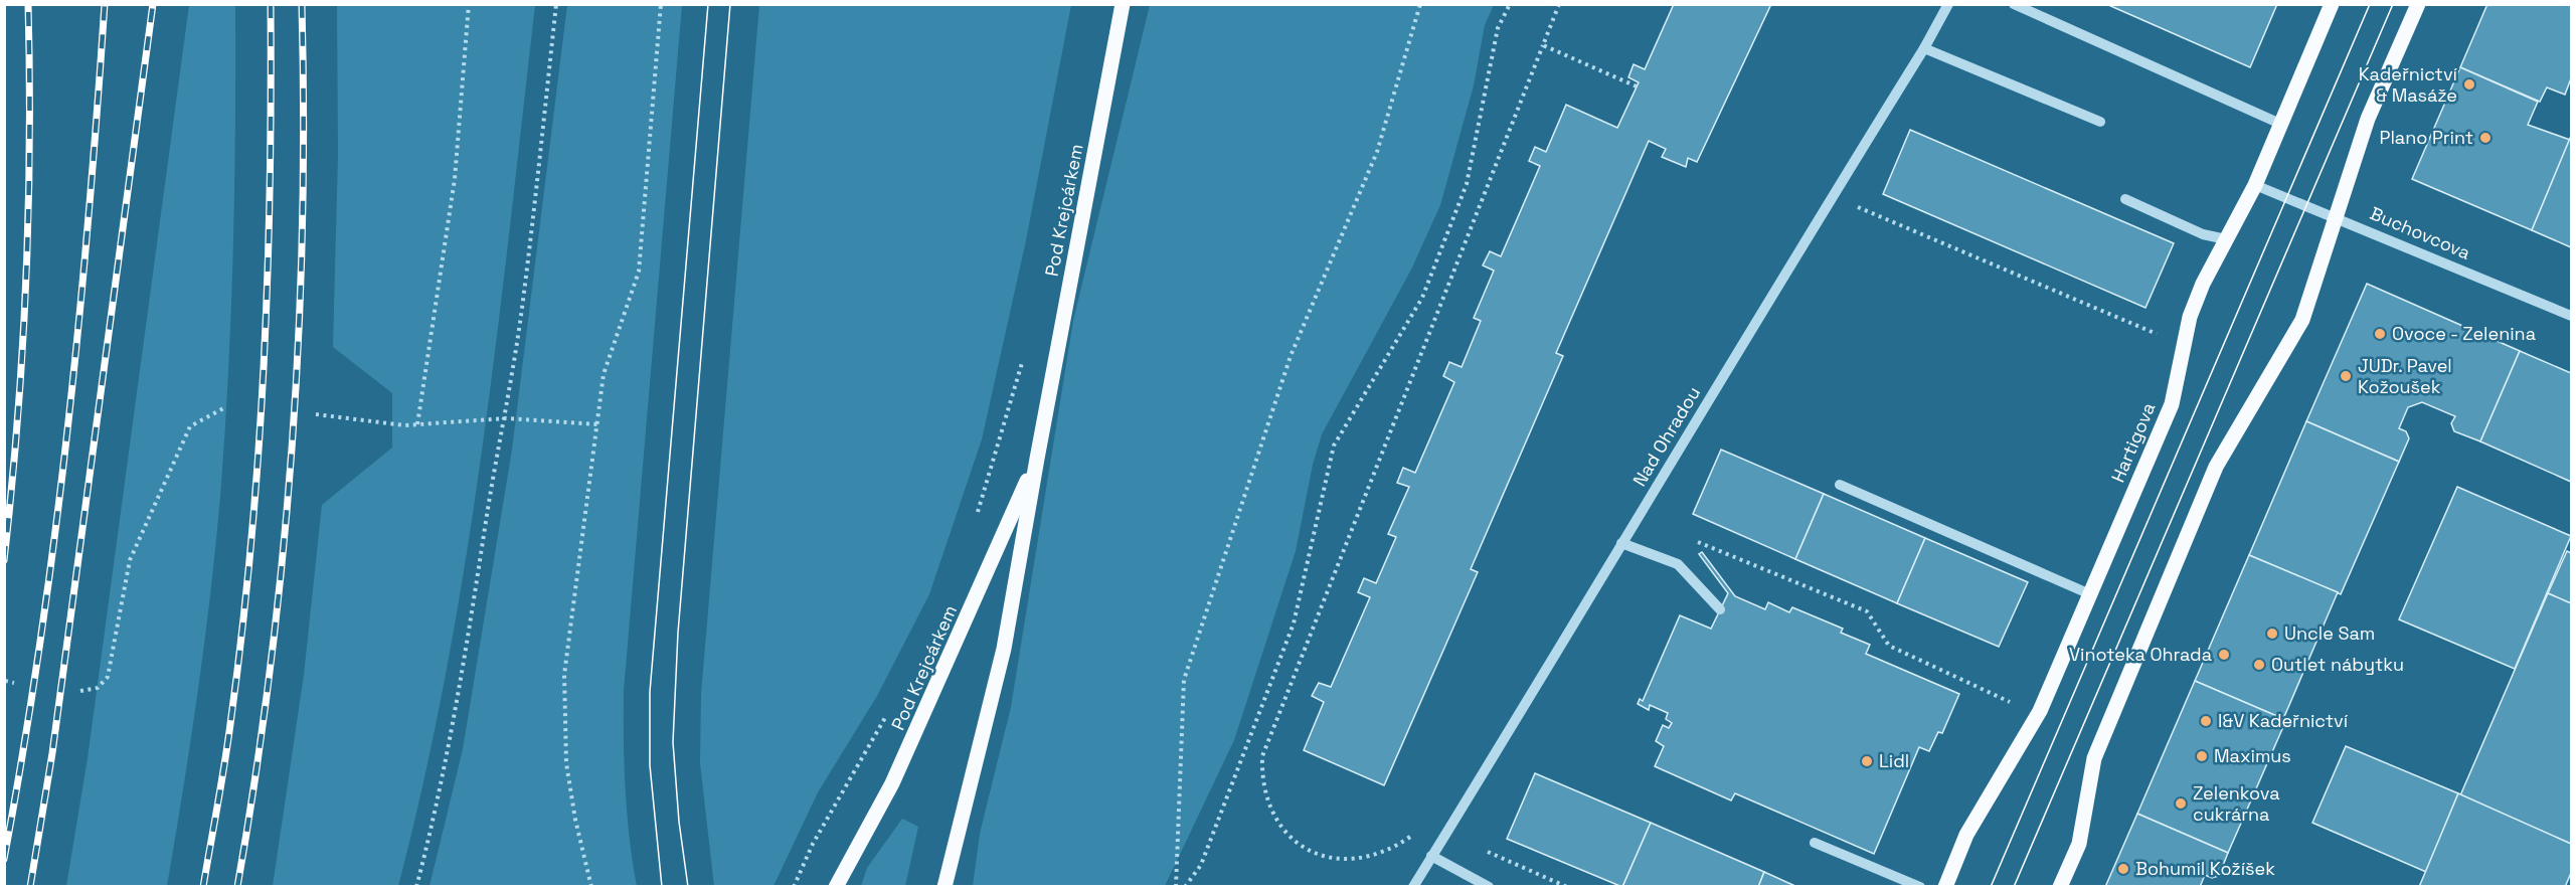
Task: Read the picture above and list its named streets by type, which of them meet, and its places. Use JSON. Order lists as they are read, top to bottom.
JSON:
{
  "streets": {
    "main road": ["Pod Krejcárkem", "Hartigova"],
    "street": ["Buchovcova", "Nad Ohradou"]
  },
  "crossings": [
    ["Buchovcova", "Hartigova"]
  ],
  "places": [
    "Kadeřnictví & Masáže",
    "Plano Print",
    "Ovoce - Zelenina",
    "JUDr. Pavel Kožoušek",
    "Uncle Sam",
    "Vinoteka Ohrada",
    "Outlet nábytku",
    "I&V Kadeřnictví",
    "Maximus",
    "Lidl",
    "Zelenkova cukrárna",
    "Bohumil Kožíšek"
  ]
}
